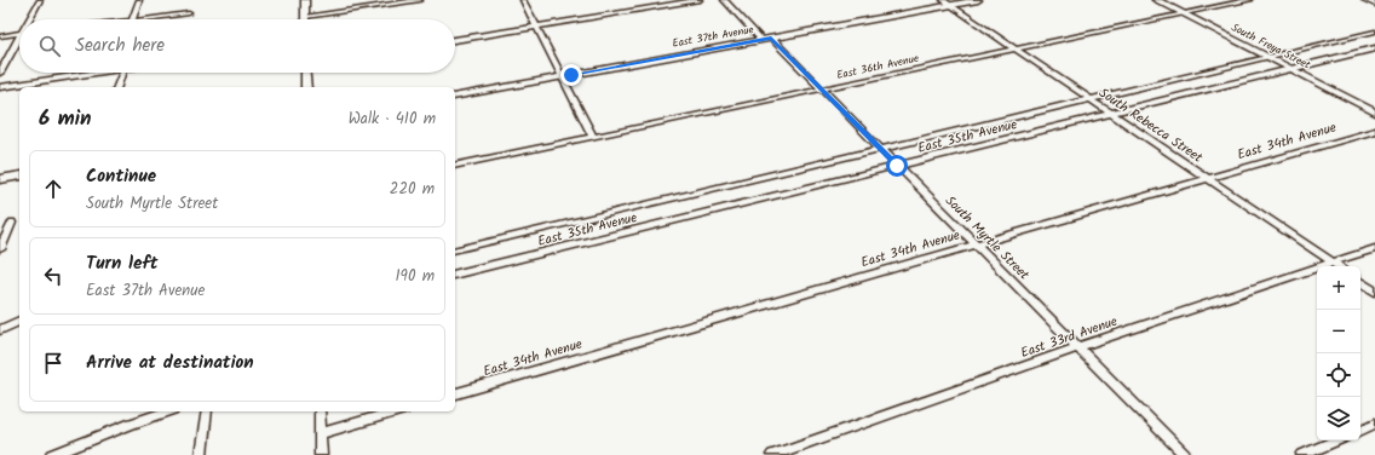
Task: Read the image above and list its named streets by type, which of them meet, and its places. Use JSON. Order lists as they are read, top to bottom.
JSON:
{
  "streets": {
    "main road": ["South Freya Street"],
    "street": [
      "East 37th Avenue",
      "East 36th Avenue",
      "South Rebecca Street",
      "East 35th Avenue",
      "East 34th Avenue",
      "South Myrtle Street",
      "East 33rd Avenue"
    ]
  },
  "crossings": [
    ["East 37th Avenue", "South Rebecca Street"],
    ["East 37th Avenue", "South Myrtle Street"],
    ["South Freya Street", "East 36th Avenue"],
    ["South Freya Street", "East 35th Avenue"],
    ["East 36th Avenue", "South Rebecca Street"],
    ["East 36th Avenue", "South Myrtle Street"],
    ["South Rebecca Street", "East 35th Avenue"],
    ["South Rebecca Street", "East 34th Avenue"],
    ["South Rebecca Street", "East 33rd Avenue"],
    ["East 35th Avenue", "South Myrtle Street"],
    ["East 34th Avenue", "South Myrtle Street"],
    ["South Myrtle Street", "East 33rd Avenue"]
  ],
  "page": {
    "search": "Search here",
    "heading": ["6 min", "Walk · 410 m"],
    "list": [
      ["Continue", "South Myrtle Street", "220 m"],
      ["Turn left", "East 37th Avenue", "190 m"],
      "Arrive at destination"
    ],
    "map_buttons": ["+", "−"]
  }
}
